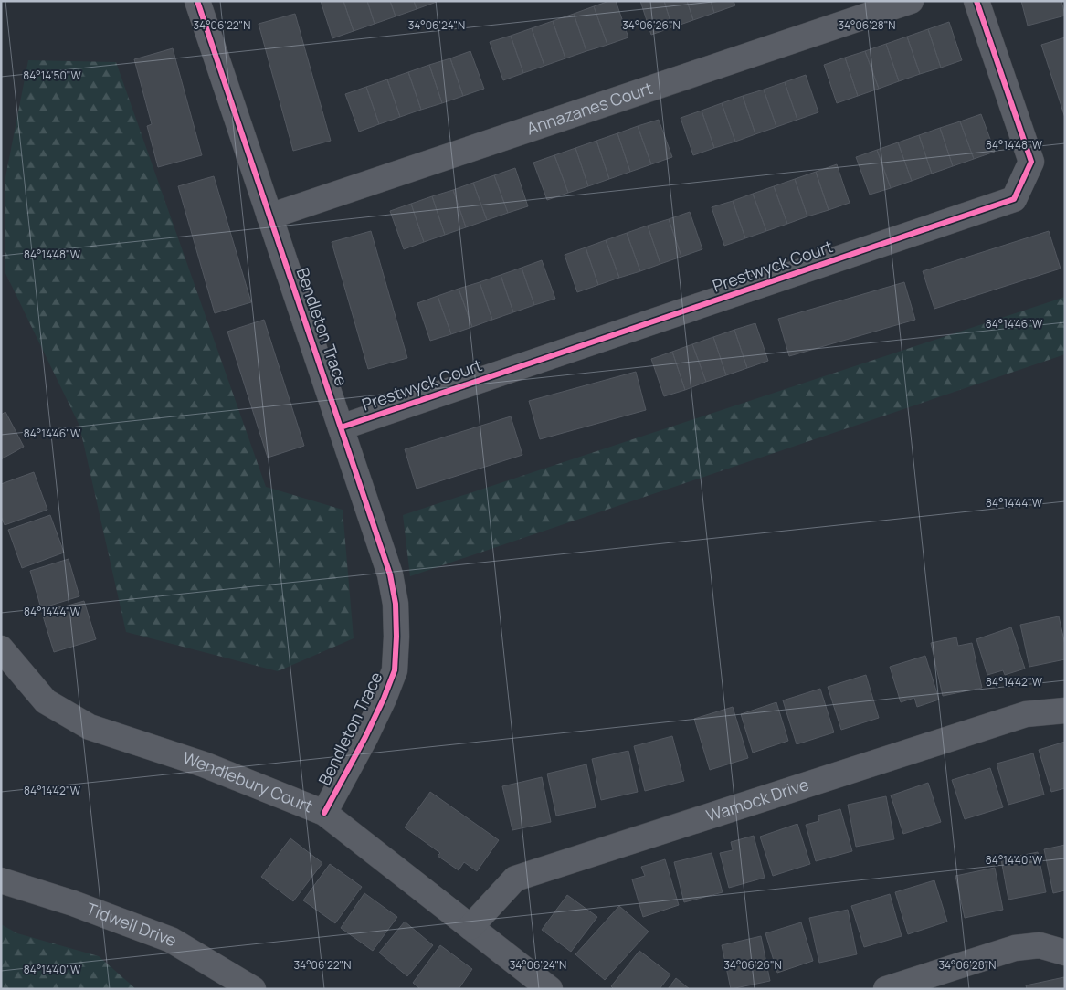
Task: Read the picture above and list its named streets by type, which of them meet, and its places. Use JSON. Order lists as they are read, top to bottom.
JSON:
{
  "streets": {
    "street": [
      "Annazanes Court",
      "Prestwyck Court",
      "Bendleton Trace",
      "Wendlebury Court",
      "Wamock Drive",
      "Tidwell Drive"
    ]
  },
  "crossings": [
    ["Annazanes Court", "Bendleton Trace"],
    ["Prestwyck Court", "Bendleton Trace"],
    ["Bendleton Trace", "Wendlebury Court"],
    ["Wendlebury Court", "Wamock Drive"]
  ],
  "coordinates": [
    "34°06'22\"N",
    "34°06'24\"N",
    "34°06'26\"N",
    "34°06'28\"N",
    "84°14'50\"W",
    "84°14'48\"W",
    "84°14'46\"W",
    "84°14'44\"W",
    "84°14'42\"W",
    "84°14'40\"W"
  ]
}
